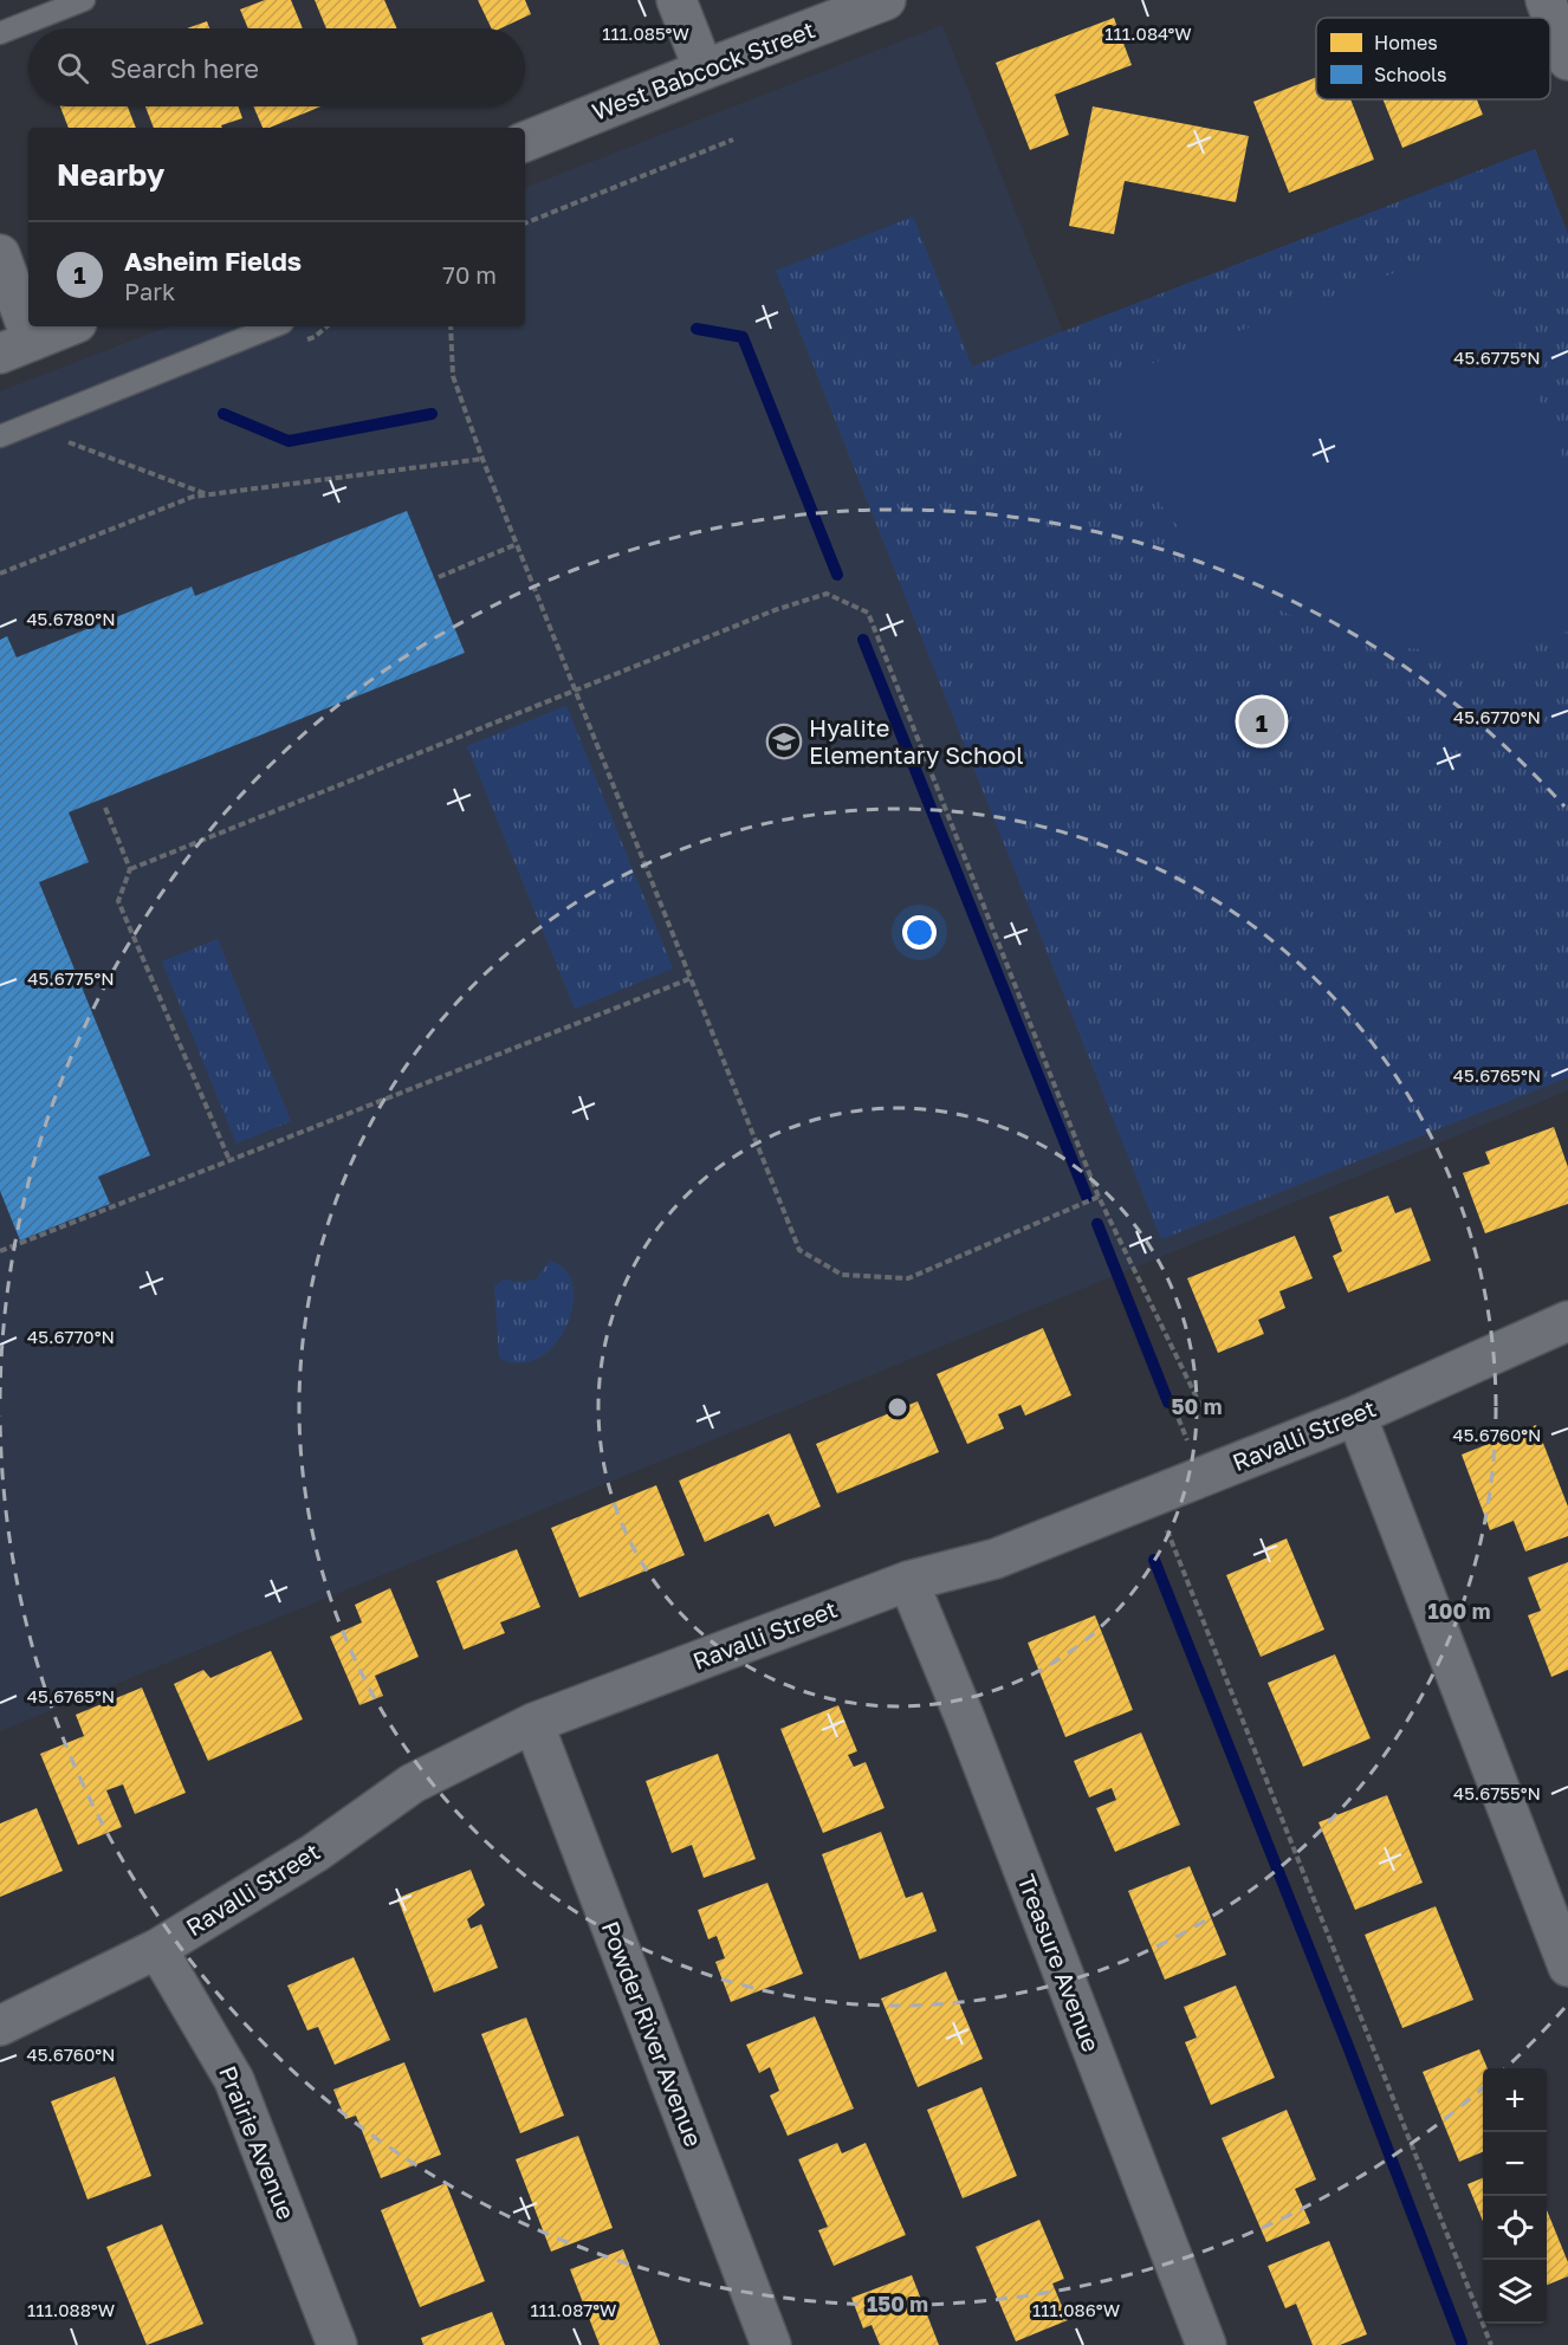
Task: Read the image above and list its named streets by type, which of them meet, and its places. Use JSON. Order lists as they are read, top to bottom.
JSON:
{
  "streets": {
    "street": [
      "West Babcock Street",
      "Ravalli Street",
      "Treasure Avenue",
      "Powder River Avenue",
      "Prairie Avenue"
    ]
  },
  "crossings": [
    ["Ravalli Street", "Treasure Avenue"],
    ["Ravalli Street", "Powder River Avenue"],
    ["Ravalli Street", "Prairie Avenue"]
  ],
  "places": {
    "school or university": ["Hyalite Elementary School"]
  },
  "legend": ["Homes", "Schools"],
  "page": {
    "search": "Search here",
    "heading": "Nearby",
    "list": [
      {
        "mark": "1",
        "name": "Asheim Fields",
        "note": "Park",
        "value": "70 m"
      }
    ],
    "pins": "1",
    "map_buttons": ["+", "−"]
  },
  "coordinates": [
    "111.085°W",
    "111.084°W",
    "45.6775°N",
    "45.6780°N",
    "45.6770°N",
    "45.6765°N",
    "45.6760°N",
    "45.6755°N",
    "111.088°W",
    "111.087°W",
    "111.086°W"
  ],
  "rings": ["50 m", "100 m", "150 m"]
}
